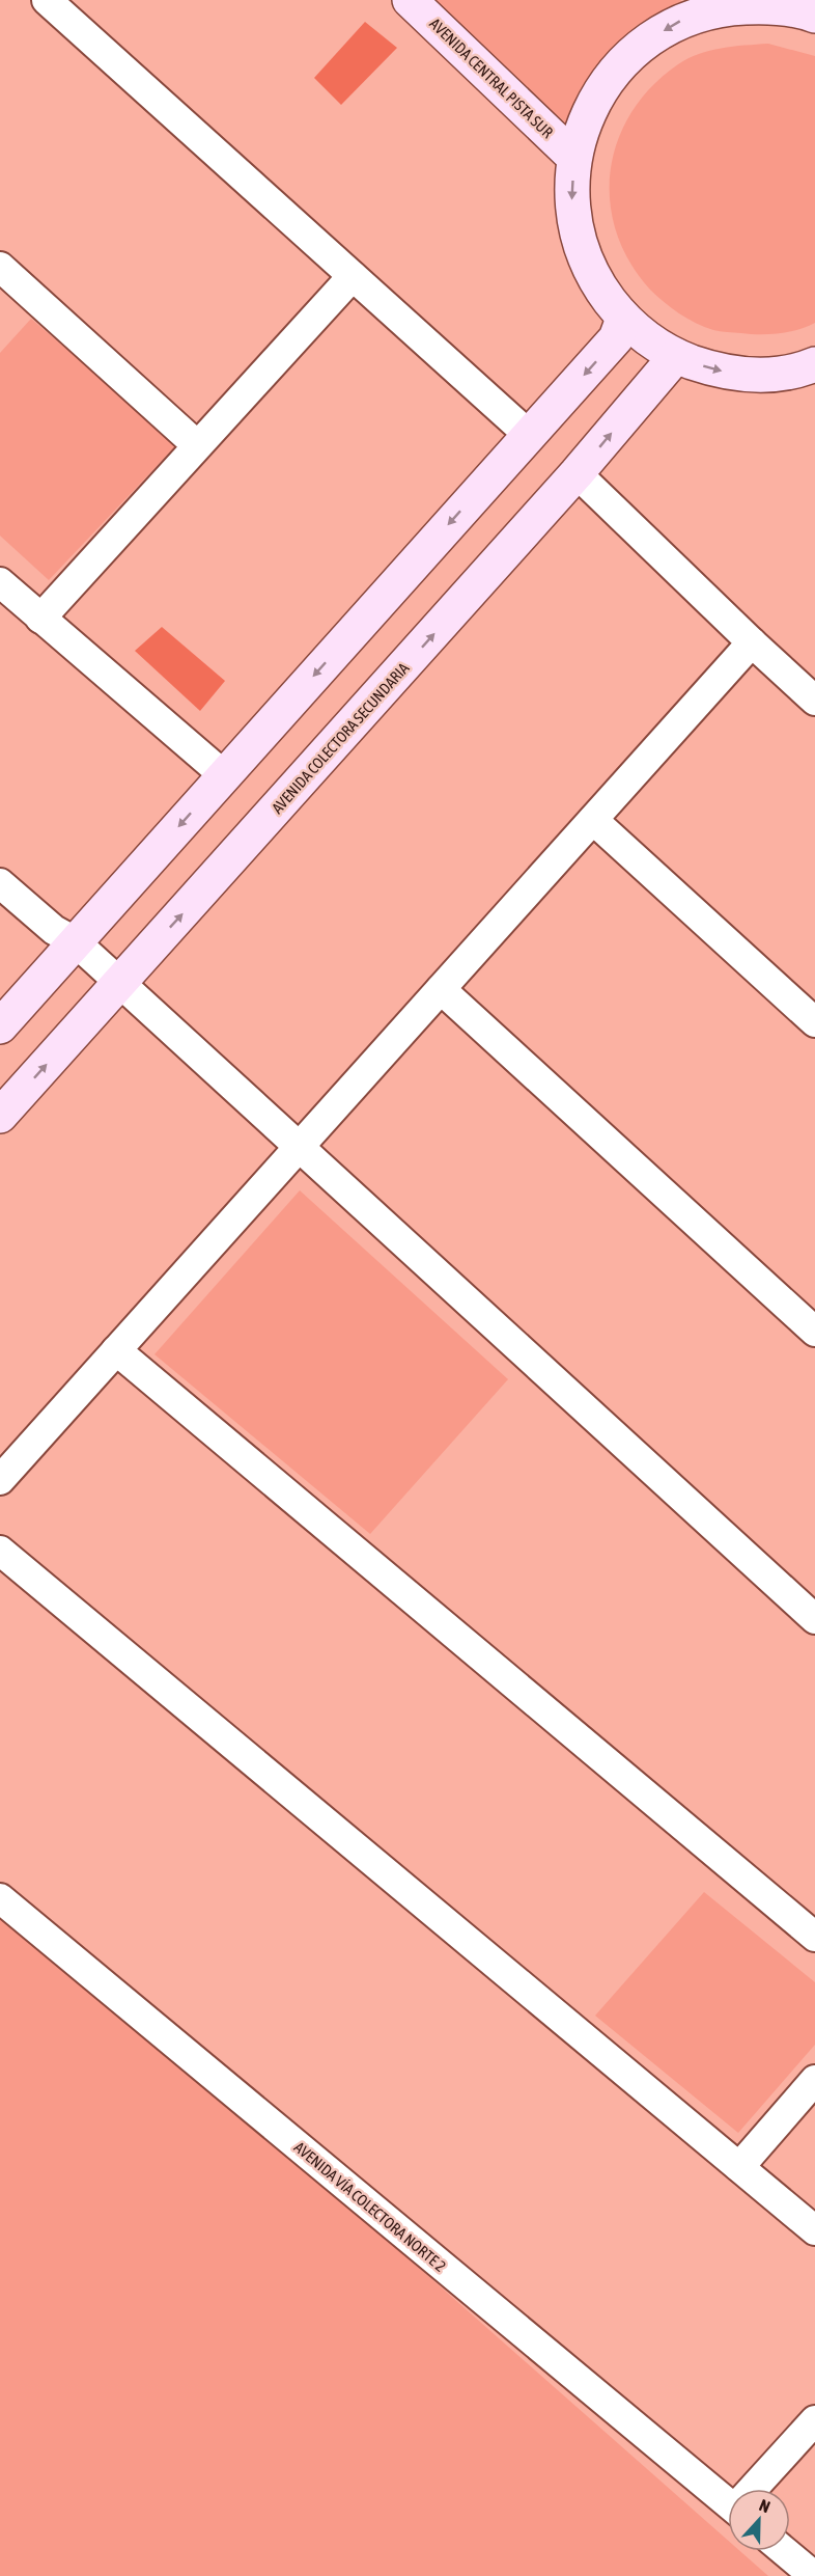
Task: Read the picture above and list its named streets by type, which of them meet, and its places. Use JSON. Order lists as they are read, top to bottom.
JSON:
{
  "streets": {
    "street": ["AVENIDA CENTRAL PISTA SUR", "AVENIDA COLECTORA SECUNDARIA", "AVENIDA VÍA COLECTORA NORTE 2"]
  },
  "north": "top"
}
